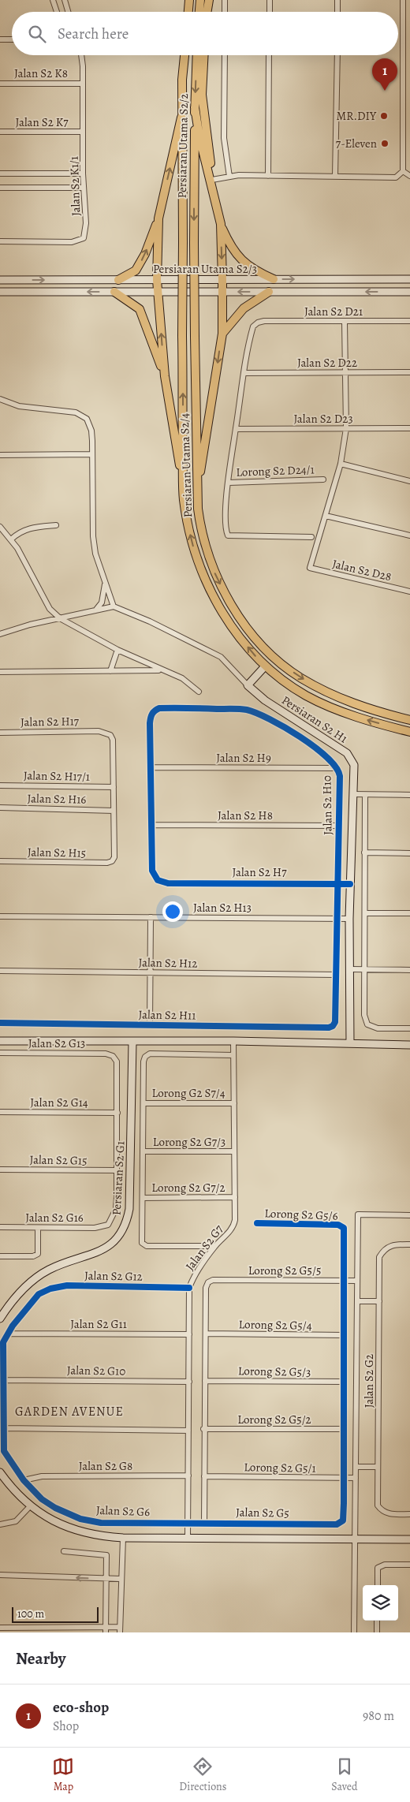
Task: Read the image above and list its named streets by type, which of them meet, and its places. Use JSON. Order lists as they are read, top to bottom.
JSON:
{
  "streets": {
    "main road": ["Persiaran Utama S2/2", "Persiaran Utama S2/4"],
    "street": [
      "Jalan S2 K8",
      "Jalan S2 K7",
      "Jalan S2 K1/1",
      "Persiaran Utama S2/3",
      "Jalan S2 D21",
      "Jalan S2 D22",
      "Jalan S2 D23",
      "Lorong S2 D24/1",
      "Jalan S2 D28",
      "Persiaran S2 H1",
      "Jalan S2 H17",
      "Jalan S2 H9",
      "Jalan S2 H17/1",
      "Jalan S2 H16",
      "Jalan S2 H10",
      "Jalan S2 H8",
      "Jalan S2 H15",
      "Jalan S2 H7",
      "Jalan S2 H13",
      "Jalan S2 H12",
      "Jalan S2 H11",
      "Jalan S2 G13",
      "Lorong G2 S7/4",
      "Jalan S2 G14",
      "Lorong S2 G7/3",
      "Jalan S2 G15",
      "Persiaran S2 G1",
      "Lorong S2 G7/2",
      "Lorong S2 G5/6",
      "Jalan S2 G16",
      "Jalan S2 G7",
      "Lorong S2 G5/5",
      "Jalan S2 G12",
      "Jalan S2 G11",
      "Lorong S2 G5/4",
      "Jalan S2 G10",
      "Lorong S2 G5/3",
      "Jalan S2 G2",
      "Lorong S2 G5/2",
      "Jalan S2 G8",
      "Lorong S2 G5/1",
      "Jalan S2 G6",
      "Jalan S2 G5"
    ]
  },
  "crossings": [
    ["Jalan S2 K8", "Jalan S2 K1/1"],
    ["Jalan S2 K7", "Jalan S2 K1/1"],
    ["Persiaran Utama S2/2", "Persiaran Utama S2/4"],
    ["Jalan S2 D21", "Jalan S2 D22"],
    ["Persiaran S2 H1", "Jalan S2 H7"],
    ["Persiaran S2 H1", "Jalan S2 H13"],
    ["Jalan S2 H17", "Jalan S2 H17/1"],
    ["Jalan S2 H9", "Jalan S2 H10"],
    ["Jalan S2 H16", "Jalan S2 H15"],
    ["Jalan S2 H10", "Jalan S2 H8"],
    ["Jalan S2 H10", "Jalan S2 H7"],
    ["Jalan S2 H10", "Jalan S2 H13"],
    ["Jalan S2 H10", "Jalan S2 H12"],
    ["Jalan S2 H10", "Jalan S2 H11"],
    ["Jalan S2 G13", "Jalan S2 G14"],
    ["Lorong G2 S7/4", "Jalan S2 G7"],
    ["Lorong S2 G7/3", "Jalan S2 G7"],
    ["Jalan S2 G15", "Jalan S2 G16"],
    ["Lorong S2 G7/2", "Jalan S2 G7"],
    ["Lorong S2 G5/6", "Lorong S2 G5/5"],
    ["Jalan S2 G7", "Jalan S2 G12"],
    ["Jalan S2 G7", "Jalan S2 G11"],
    ["Jalan S2 G7", "Jalan S2 G10"],
    ["Jalan S2 G7", "Jalan S2 G8"],
    ["Jalan S2 G7", "Jalan S2 G6"],
    ["Jalan S2 G7", "Jalan S2 G5"],
    ["Lorong S2 G5/5", "Lorong S2 G5/4"],
    ["Jalan S2 G12", "Jalan S2 G6"],
    ["Jalan S2 G11", "Jalan S2 G6"],
    ["Jalan S2 G10", "Jalan S2 G6"],
    ["Jalan S2 G8", "Jalan S2 G6"],
    ["Lorong S2 G5/1", "Jalan S2 G5"],
    ["Jalan S2 G6", "Jalan S2 G5"]
  ],
  "districts": ["GARDEN AVENUE"],
  "places": ["MR.DIY", "7-Eleven"],
  "scale_bar": "100 m",
  "page": {
    "search": "Search here",
    "pins": "1",
    "scale": "100 m",
    "heading": "Nearby",
    "list": [
      {
        "mark": "1",
        "name": "eco-shop",
        "note": "Shop",
        "value": "980 m"
      }
    ],
    "nav": ["Map", "Directions", "Saved"]
  }
}
